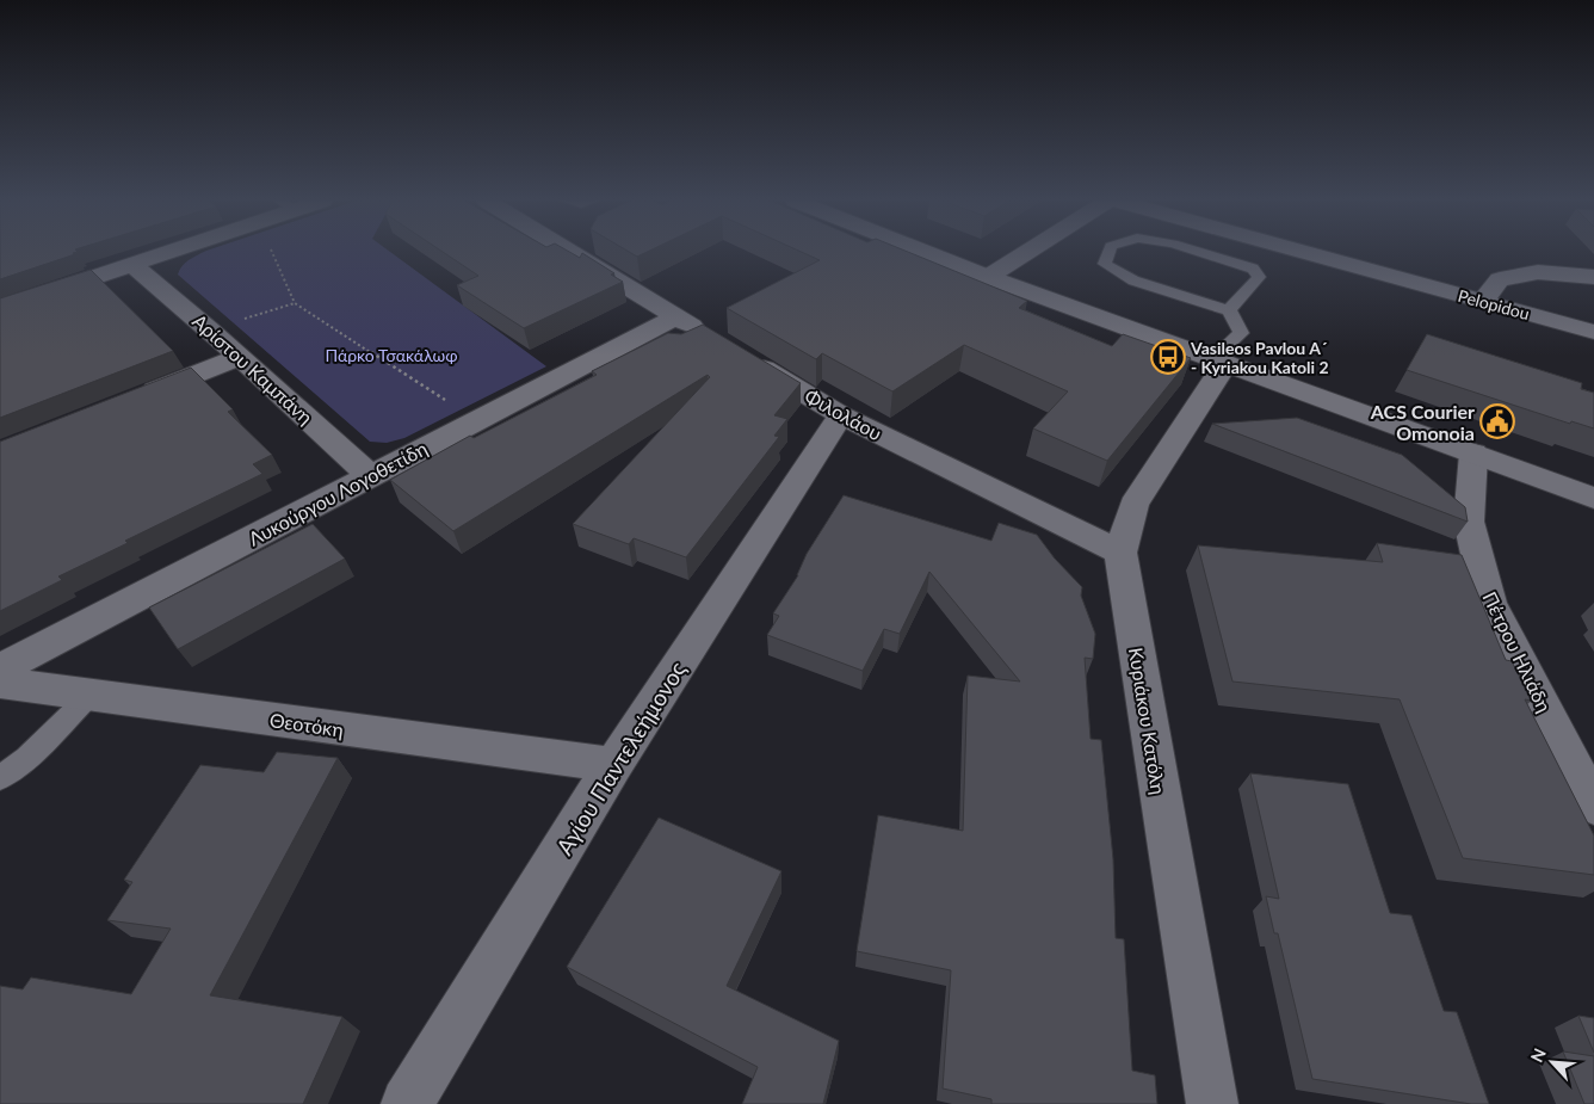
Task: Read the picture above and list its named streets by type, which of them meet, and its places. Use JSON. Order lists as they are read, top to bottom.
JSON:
{
  "streets": {
    "street": [
      "Pelopidou",
      "Αρίστου Καμπάνη",
      "Φιλολάου",
      "Λυκούργου Λογοθετίδη",
      "Πέτρου Ηλιάδη",
      "Κυριάκου Κατόλη",
      "Θεοτόκη",
      "Αγίου Παντελεήμονος"
    ]
  },
  "crossings": [
    ["Αρίστου Καμπάνη", "Λυκούργου Λογοθετίδη"],
    ["Φιλολάου", "Κυριάκου Κατόλη"],
    ["Φιλολάου", "Αγίου Παντελεήμονος"],
    ["Θεοτόκη", "Αγίου Παντελεήμονος"]
  ],
  "parks": ["Πάρκο Τσακάλωφ"],
  "places": {
    "bus stop": ["Vasileos Pavlou A´ - Kyriakou Katoli 2"],
    "public building": ["ACS Courier Omonoia"]
  },
  "north": "top left"
}
